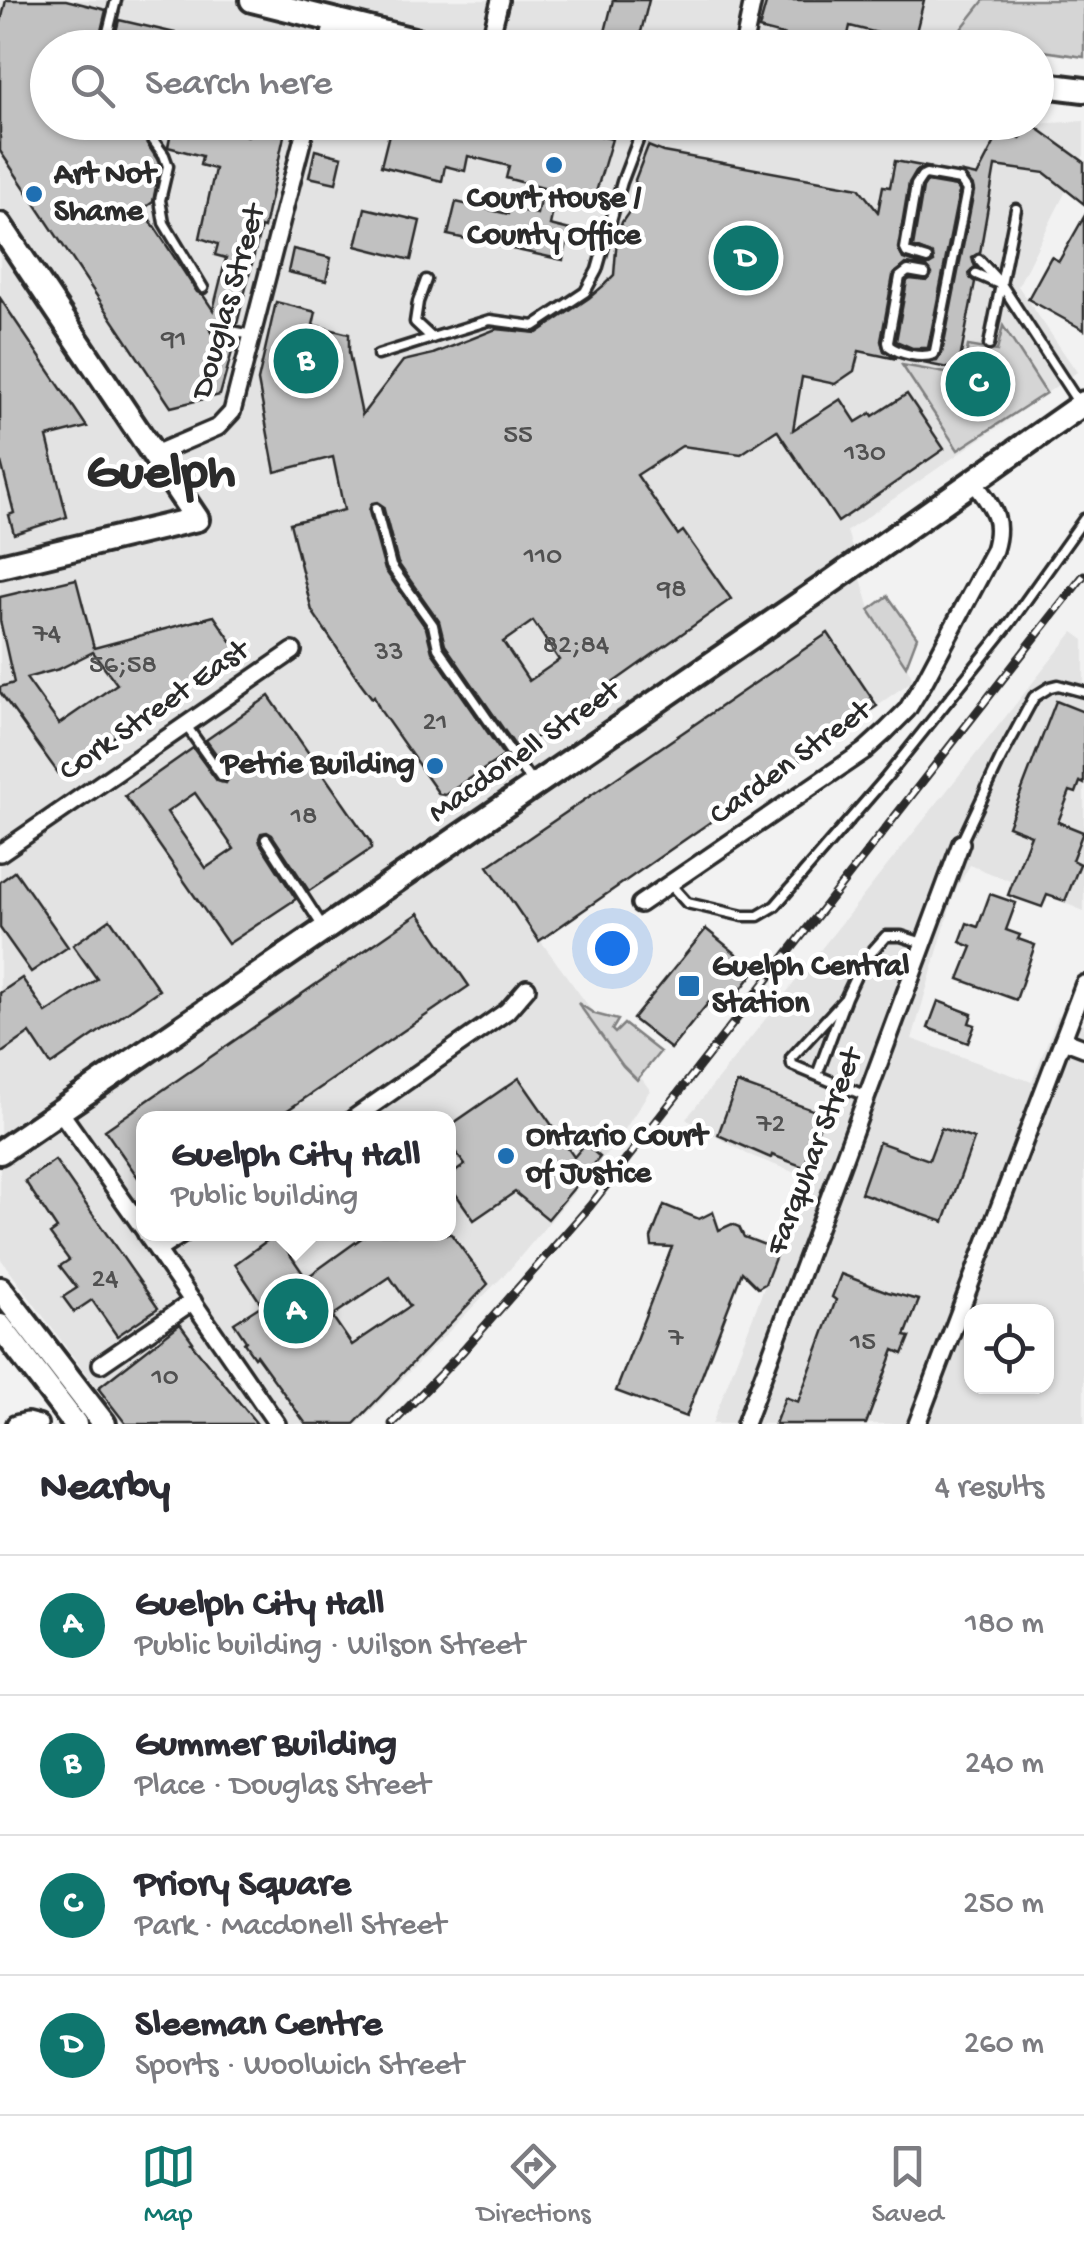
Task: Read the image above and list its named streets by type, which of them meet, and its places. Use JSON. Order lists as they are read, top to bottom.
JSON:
{
  "streets": {
    "street": [
      "Douglas Street",
      "Cork Street East",
      "Macdonell Street",
      "Carden Street",
      "Farquhar Street"
    ]
  },
  "crossings": [
    ["Macdonell Street", "Carden Street"]
  ],
  "districts": ["Guelph"],
  "places": {
    "other": [
      "Court House / County Office",
      "Art Not Shame",
      "Petrie Building",
      "Ontario Court of Justice"
    ],
    "transit": ["Guelph Central Station"]
  },
  "house_numbers": [
    "91",
    "55",
    "130",
    "110",
    "98",
    "74",
    "82;84",
    "33",
    "56;58",
    "21",
    "18",
    "72",
    "24",
    "7",
    "15",
    "10"
  ],
  "page": {
    "search": "Search here",
    "pins": [
      "D",
      "B",
      "C",
      "A"
    ],
    "popup": ["Guelph City Hall", "Public building"],
    "heading": ["Nearby", "4 results"],
    "list": [
      {
        "mark": "A",
        "name": "Guelph City Hall",
        "note": "Public building · Wilson Street",
        "value": "180 m"
      },
      {
        "mark": "B",
        "name": "Gummer Building",
        "note": "Place · Douglas Street",
        "value": "240 m"
      },
      {
        "mark": "C",
        "name": "Priory Square",
        "note": "Park · Macdonell Street",
        "value": "250 m"
      },
      {
        "mark": "D",
        "name": "Sleeman Centre",
        "note": "Sports · Woolwich Street",
        "value": "260 m"
      }
    ],
    "nav": ["Map", "Directions", "Saved"]
  }
}
